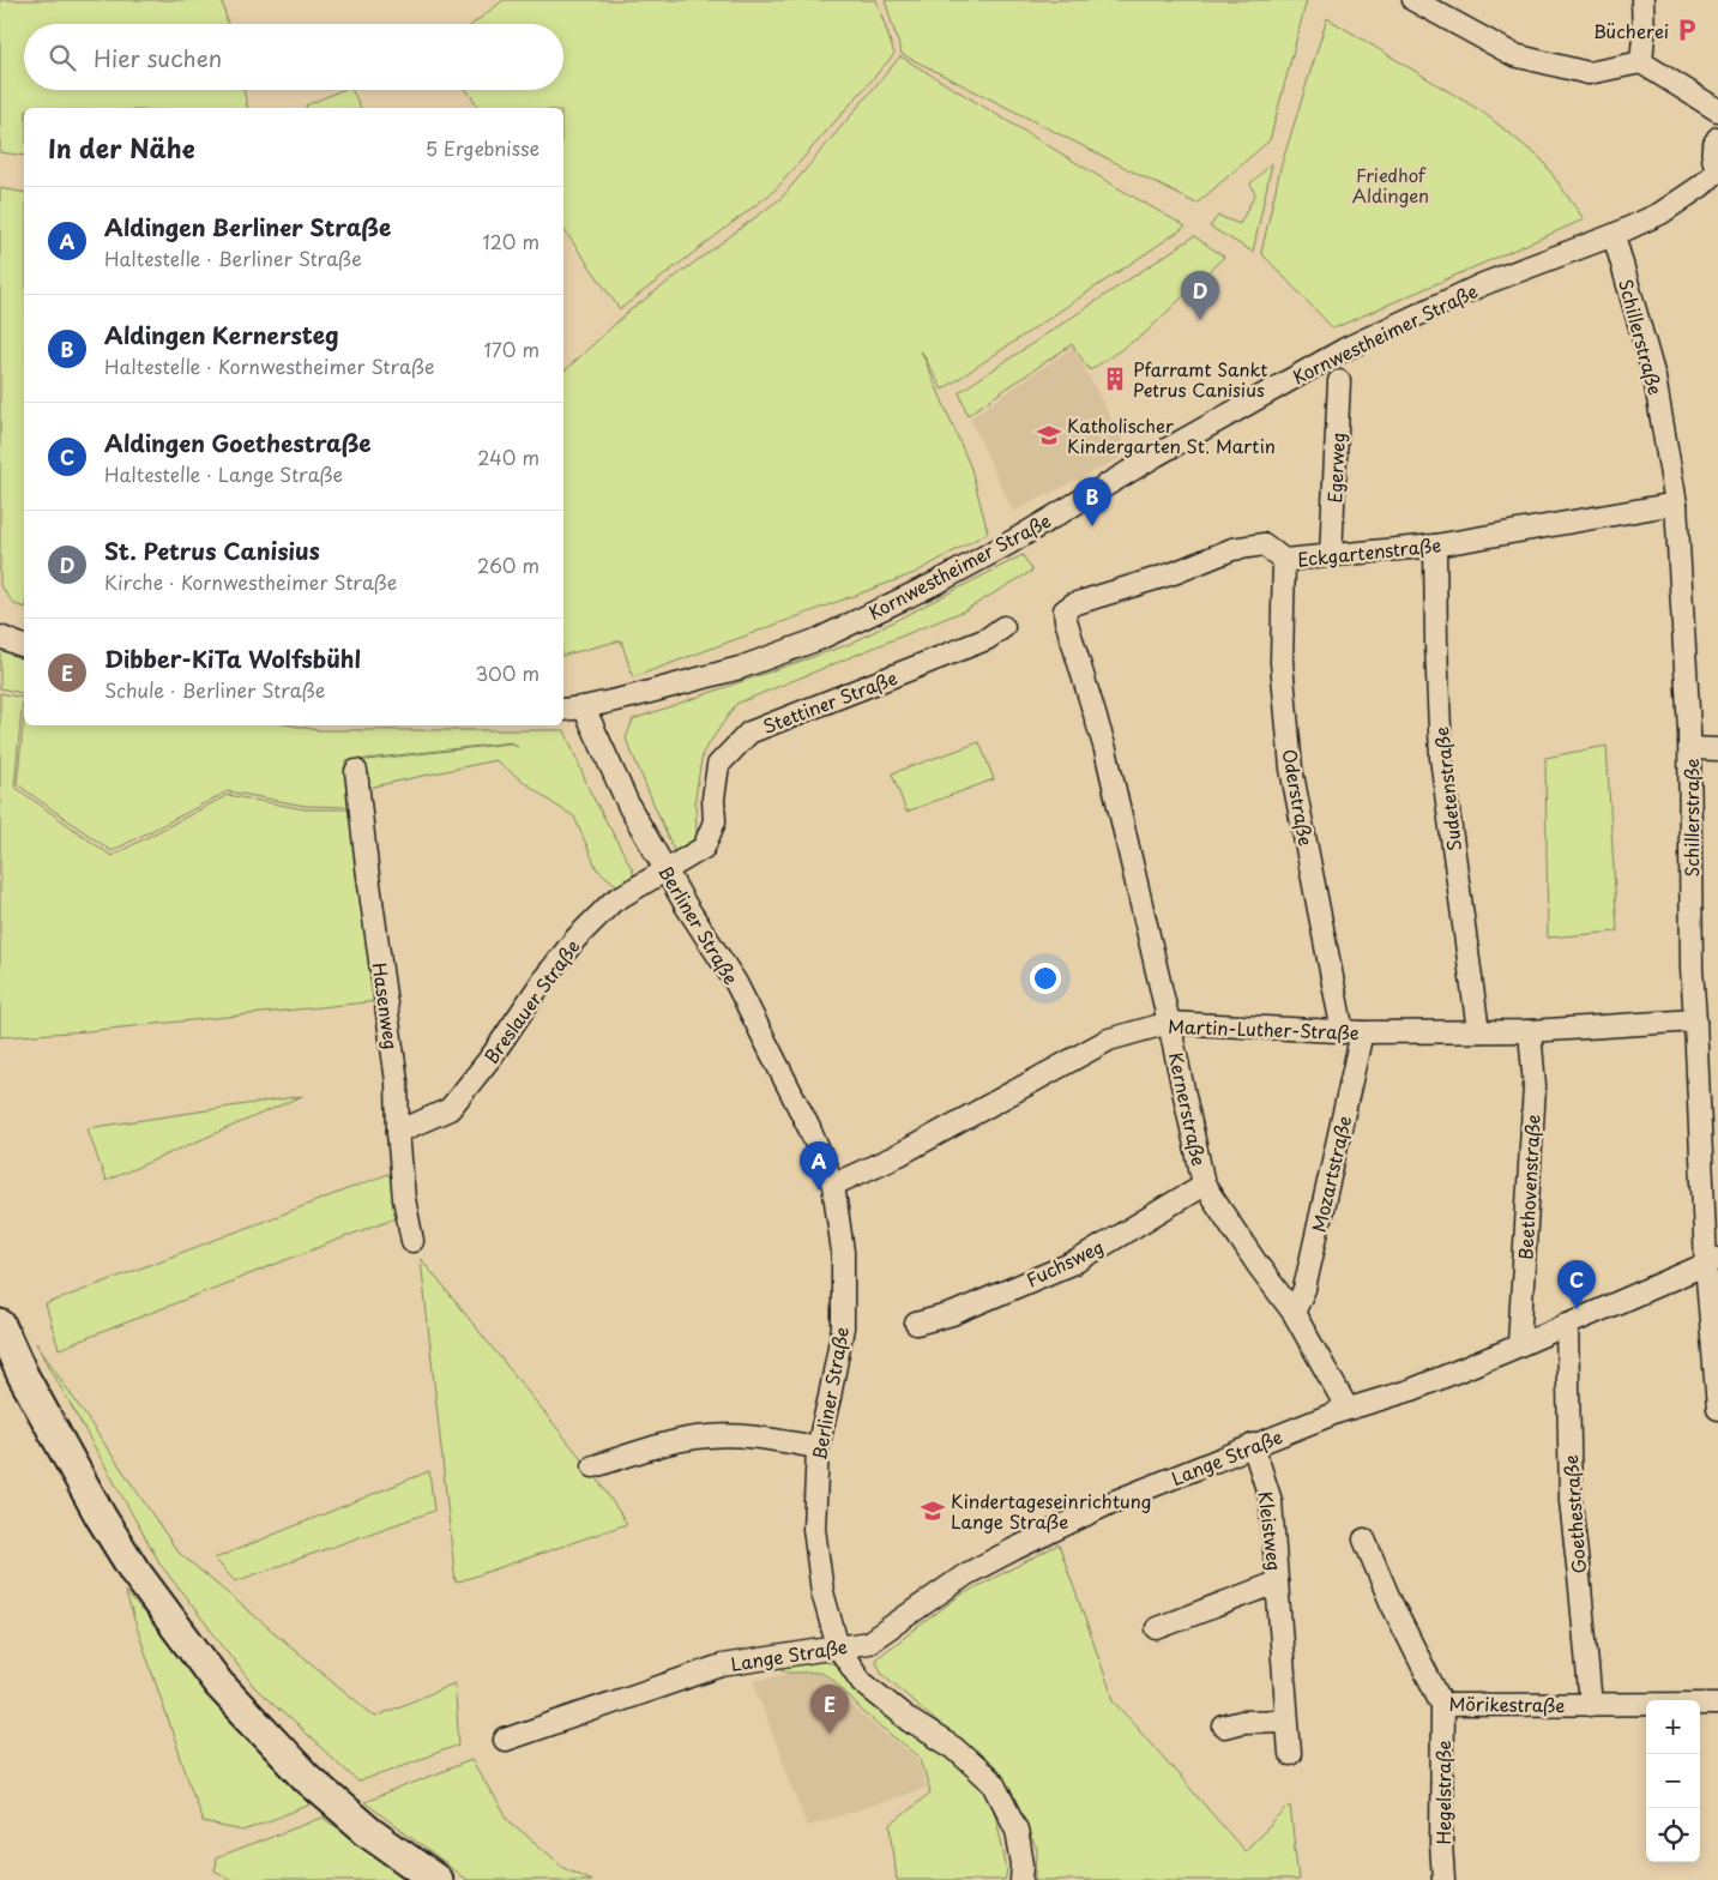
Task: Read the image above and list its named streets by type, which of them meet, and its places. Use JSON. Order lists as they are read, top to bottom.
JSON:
{
  "streets": {
    "street": [
      "Kornwestheimer Straße",
      "Schillerstraße",
      "Egerweg",
      "Eckgartenstraße",
      "Stettiner Straße",
      "Sudetenstraße",
      "Oderstraße",
      "Berliner Straße",
      "Breslauer Straße",
      "Hasenweg",
      "Martin-Luther-Straße",
      "Kernerstraße",
      "Mozartstraße",
      "Beethovenstraße",
      "Fuchsweg",
      "Lange Straße",
      "Goethestraße",
      "Kleistweg",
      "Mörikestraße",
      "Hegelstraße"
    ]
  },
  "crossings": [
    ["Kornwestheimer Straße", "Schillerstraße"],
    ["Kornwestheimer Straße", "Berliner Straße"],
    ["Schillerstraße", "Eckgartenstraße"],
    ["Schillerstraße", "Martin-Luther-Straße"],
    ["Schillerstraße", "Lange Straße"],
    ["Egerweg", "Eckgartenstraße"],
    ["Eckgartenstraße", "Sudetenstraße"],
    ["Eckgartenstraße", "Oderstraße"],
    ["Eckgartenstraße", "Kernerstraße"],
    ["Stettiner Straße", "Berliner Straße"],
    ["Stettiner Straße", "Breslauer Straße"],
    ["Sudetenstraße", "Martin-Luther-Straße"],
    ["Oderstraße", "Martin-Luther-Straße"],
    ["Oderstraße", "Mozartstraße"],
    ["Berliner Straße", "Breslauer Straße"],
    ["Berliner Straße", "Martin-Luther-Straße"],
    ["Berliner Straße", "Lange Straße"],
    ["Breslauer Straße", "Hasenweg"],
    ["Martin-Luther-Straße", "Kernerstraße"],
    ["Martin-Luther-Straße", "Mozartstraße"],
    ["Martin-Luther-Straße", "Beethovenstraße"],
    ["Kernerstraße", "Mozartstraße"],
    ["Kernerstraße", "Fuchsweg"],
    ["Kernerstraße", "Lange Straße"],
    ["Beethovenstraße", "Lange Straße"],
    ["Lange Straße", "Goethestraße"],
    ["Lange Straße", "Kleistweg"],
    ["Goethestraße", "Mörikestraße"],
    ["Mörikestraße", "Hegelstraße"]
  ],
  "parks": ["Friedhof Aldingen"],
  "places": {
    "parking": ["Bücherei"],
    "building": ["Pfarramt Sankt Petrus Canisius"],
    "school or university": ["Katholischer Kindergarten St. Martin", "Kindertageseinrichtung Lange Straße"]
  },
  "page": {
    "search": "Hier suchen",
    "heading": ["In der Nähe", "5 Ergebnisse"],
    "list": [
      {
        "mark": "A",
        "name": "Aldingen Berliner Straße",
        "note": "Haltestelle · Berliner Straße",
        "value": "120 m"
      },
      {
        "mark": "B",
        "name": "Aldingen Kernersteg",
        "note": "Haltestelle · Kornwestheimer Straße",
        "value": "170 m"
      },
      {
        "mark": "C",
        "name": "Aldingen Goethestraße",
        "note": "Haltestelle · Lange Straße",
        "value": "240 m"
      },
      {
        "mark": "D",
        "name": "St. Petrus Canisius",
        "note": "Kirche · Kornwestheimer Straße",
        "value": "260 m"
      },
      {
        "mark": "E",
        "name": "Dibber-KiTa Wolfsbühl",
        "note": "Schule · Berliner Straße",
        "value": "300 m"
      }
    ],
    "pins": [
      "D",
      "B",
      "A",
      "C",
      "E"
    ],
    "map_buttons": ["+", "−"]
  }
}
